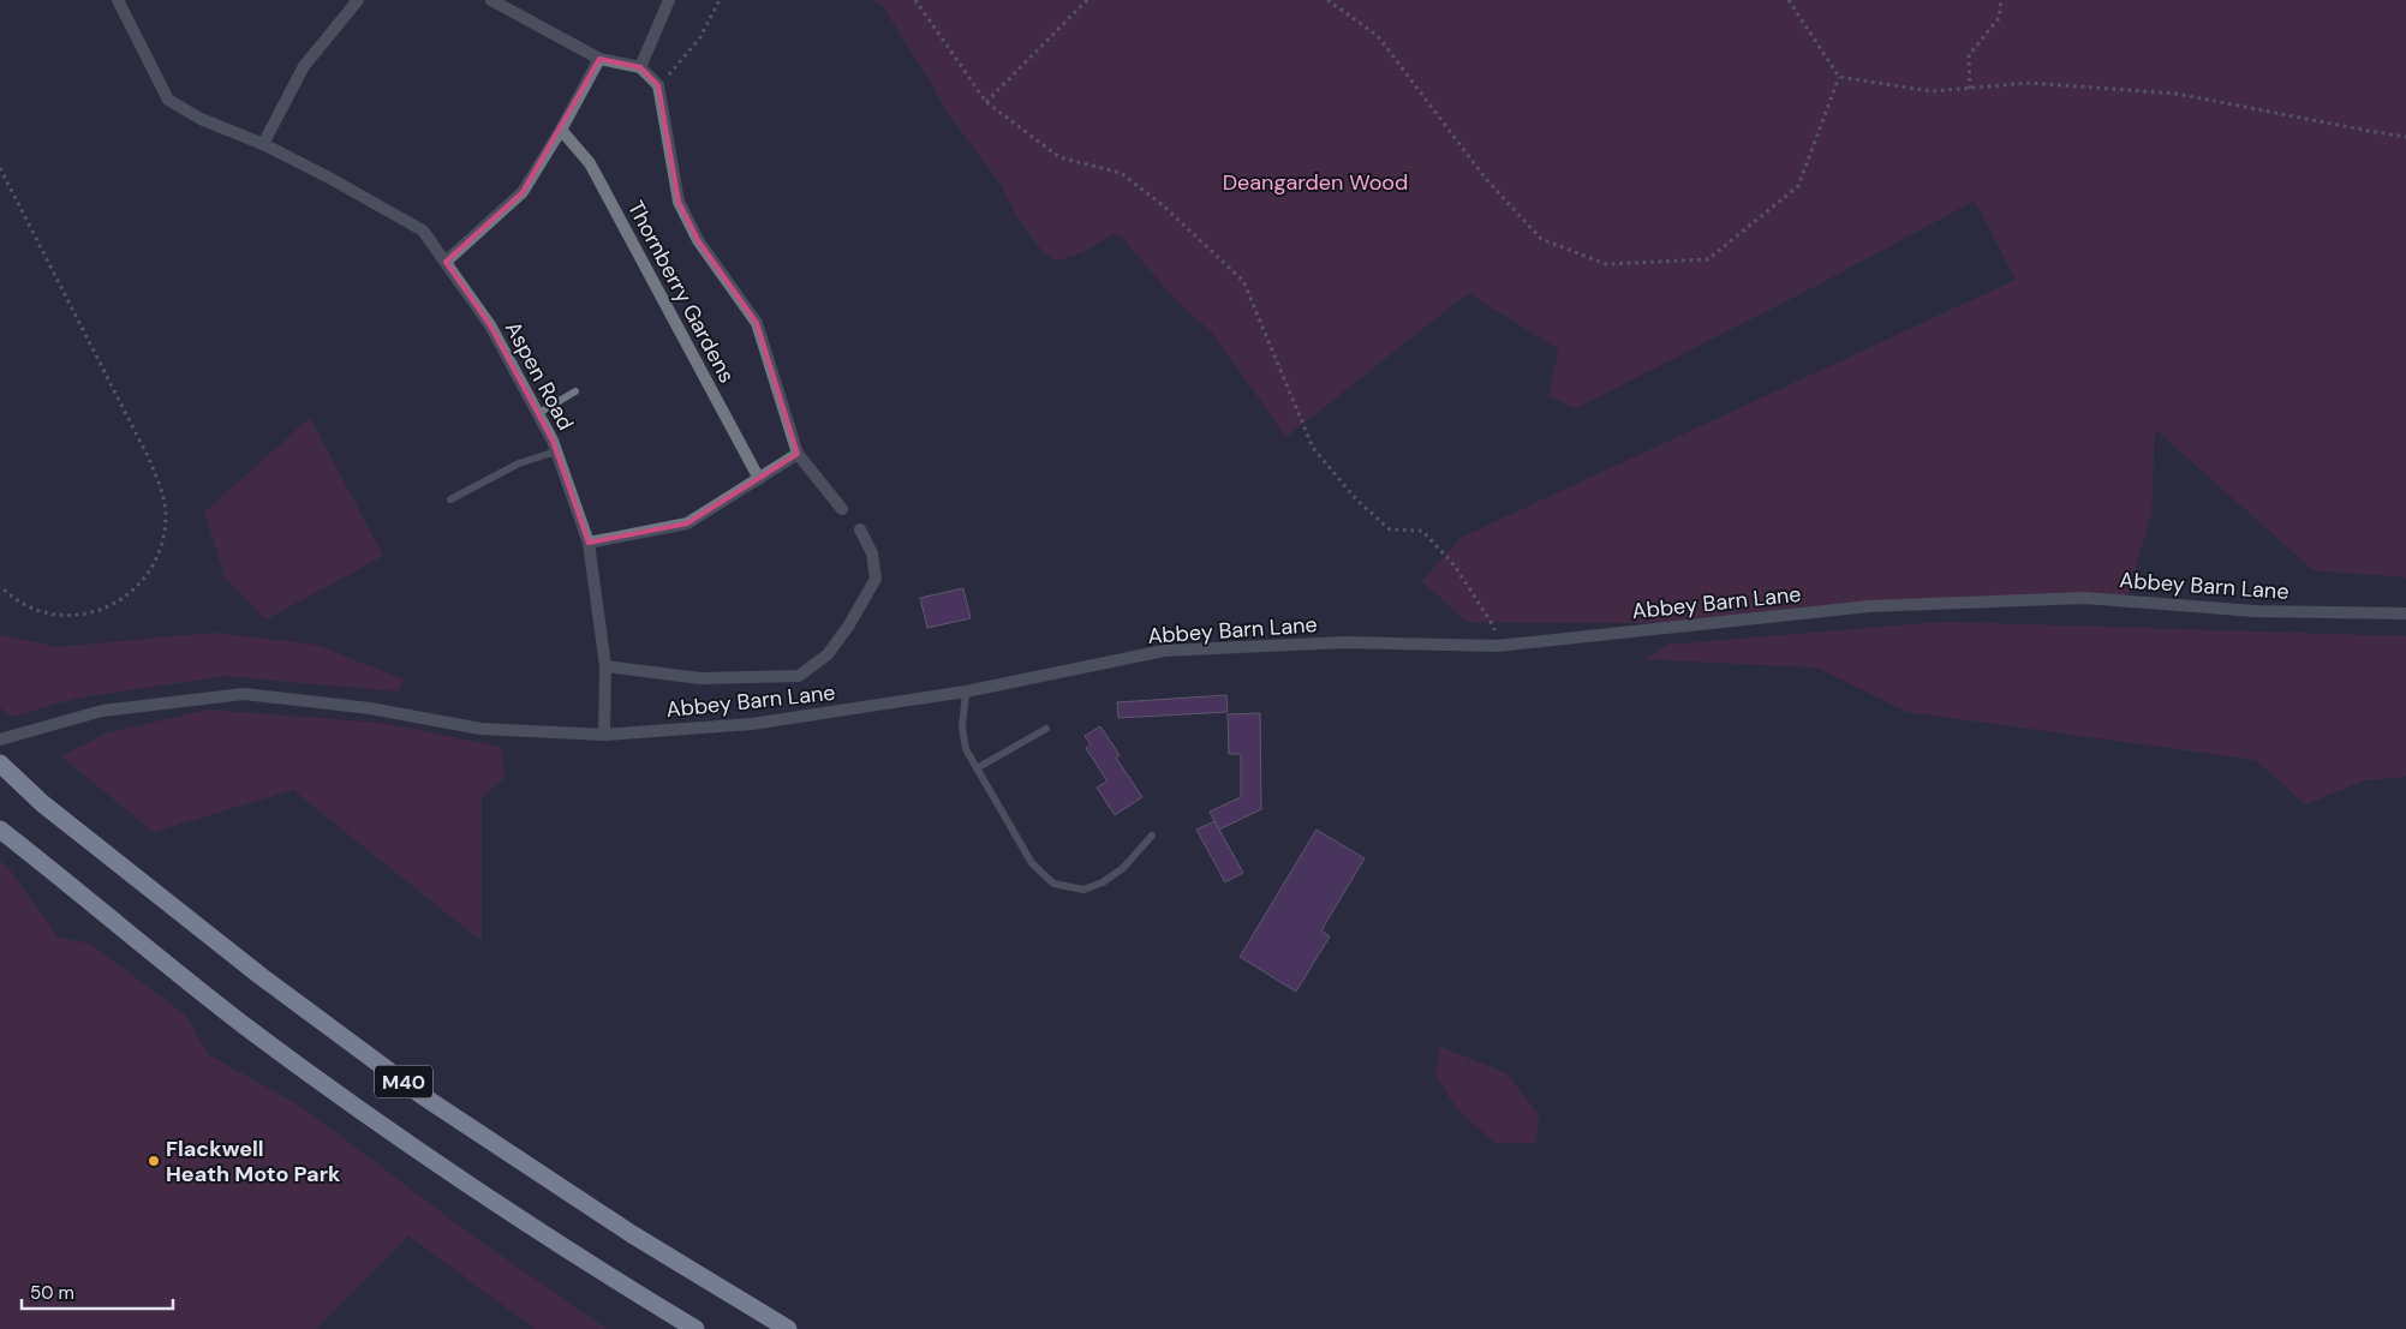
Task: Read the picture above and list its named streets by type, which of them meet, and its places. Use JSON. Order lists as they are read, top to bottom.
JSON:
{
  "streets": {
    "highway": ["M40"],
    "street": ["Thornberry Gardens", "Aspen Road", "Abbey Barn Lane"]
  },
  "crossings": [
    ["Aspen Road", "Abbey Barn Lane"]
  ],
  "parks": ["Deangarden Wood"],
  "places": ["Flackwell Heath Moto Park"],
  "scale_bar": "50 m"
}
